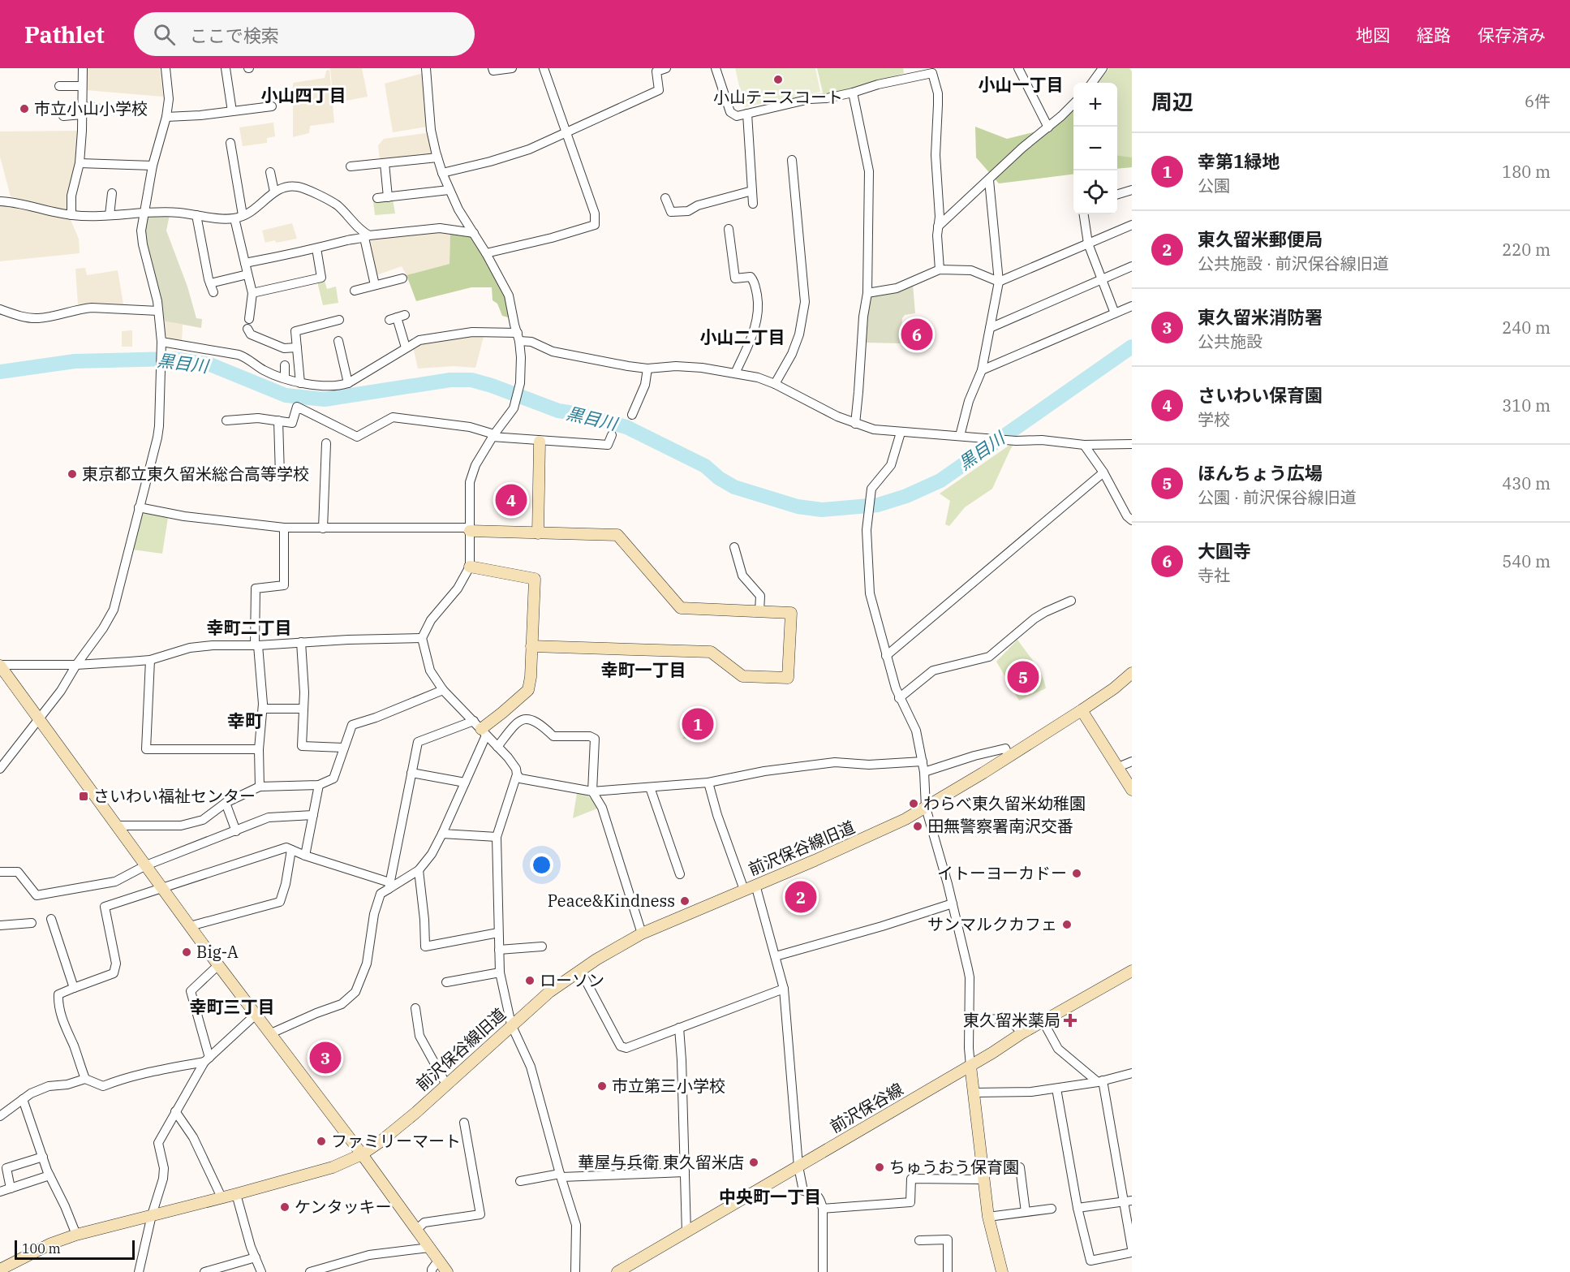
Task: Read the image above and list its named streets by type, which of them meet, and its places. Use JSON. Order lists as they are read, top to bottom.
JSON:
{
  "streets": {
    "street": ["前沢保谷線旧道", "前沢保谷線"]
  },
  "districts": [
    "小山一丁目",
    "小山四丁目",
    "小山二丁目",
    "幸町二丁目",
    "幸町一丁目",
    "幸町",
    "幸町三丁目",
    "中央町一丁目"
  ],
  "water": ["黒目川"],
  "places": {
    "other": [
      "小山テニスコート",
      "市立小山小学校",
      "東京都立東久留米総合高等学校",
      "わらべ東久留米幼稚園",
      "田無警察署南沢交番",
      "イトーヨーカドー",
      "Peace&Kindness",
      "サンマルクカフェ",
      "Big-A",
      "ローソン",
      "市立第三小学校",
      "ファミリーマート",
      "華屋与兵衛 東久留米店",
      "ちゅうおう保育園",
      "ケンタッキー"
    ],
    "transit": ["さいわい福祉センター"],
    "health": ["東久留米薬局"]
  },
  "scale_bar": "100 m",
  "page": {
    "header": "Pathlet",
    "search": "ここで検索",
    "nav": ["地図", "経路", "保存済み"],
    "heading": ["周辺", "6件"],
    "map_buttons": ["+", "−"],
    "list": [
      {
        "mark": "1",
        "name": "幸第1緑地",
        "note": "公園",
        "value": "180 m"
      },
      {
        "mark": "2",
        "name": "東久留米郵便局",
        "note": "公共施設 · 前沢保谷線旧道",
        "value": "220 m"
      },
      {
        "mark": "3",
        "name": "東久留米消防署",
        "note": "公共施設",
        "value": "240 m"
      },
      {
        "mark": "4",
        "name": "さいわい保育園",
        "note": "学校",
        "value": "310 m"
      },
      {
        "mark": "5",
        "name": "ほんちょう広場",
        "note": "公園 · 前沢保谷線旧道",
        "value": "430 m"
      },
      {
        "mark": "6",
        "name": "大圓寺",
        "note": "寺社",
        "value": "540 m"
      }
    ],
    "pins": [
      "6",
      "4",
      "5",
      "1",
      "2",
      "3"
    ],
    "scale": "100 m"
  }
}
